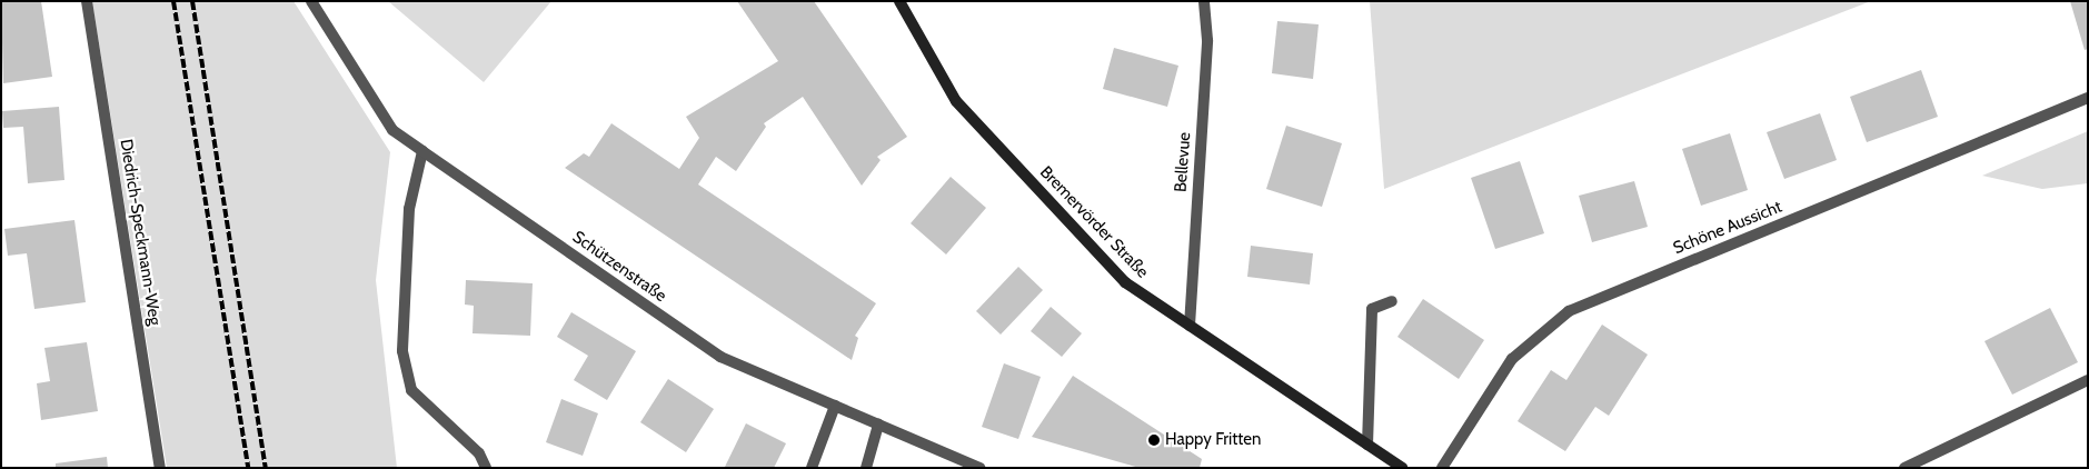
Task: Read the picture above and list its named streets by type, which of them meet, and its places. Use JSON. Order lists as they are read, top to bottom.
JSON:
{
  "streets": {
    "main road": ["Bremervörder Straße"],
    "street": [
      "Bellevue",
      "Schöne Aussicht",
      "Diedrich-Speckmann-Weg",
      "Schützenstraße"
    ]
  },
  "crossings": [
    ["Bellevue", "Bremervörder Straße"]
  ],
  "places": ["Happy Fritten"]
}
